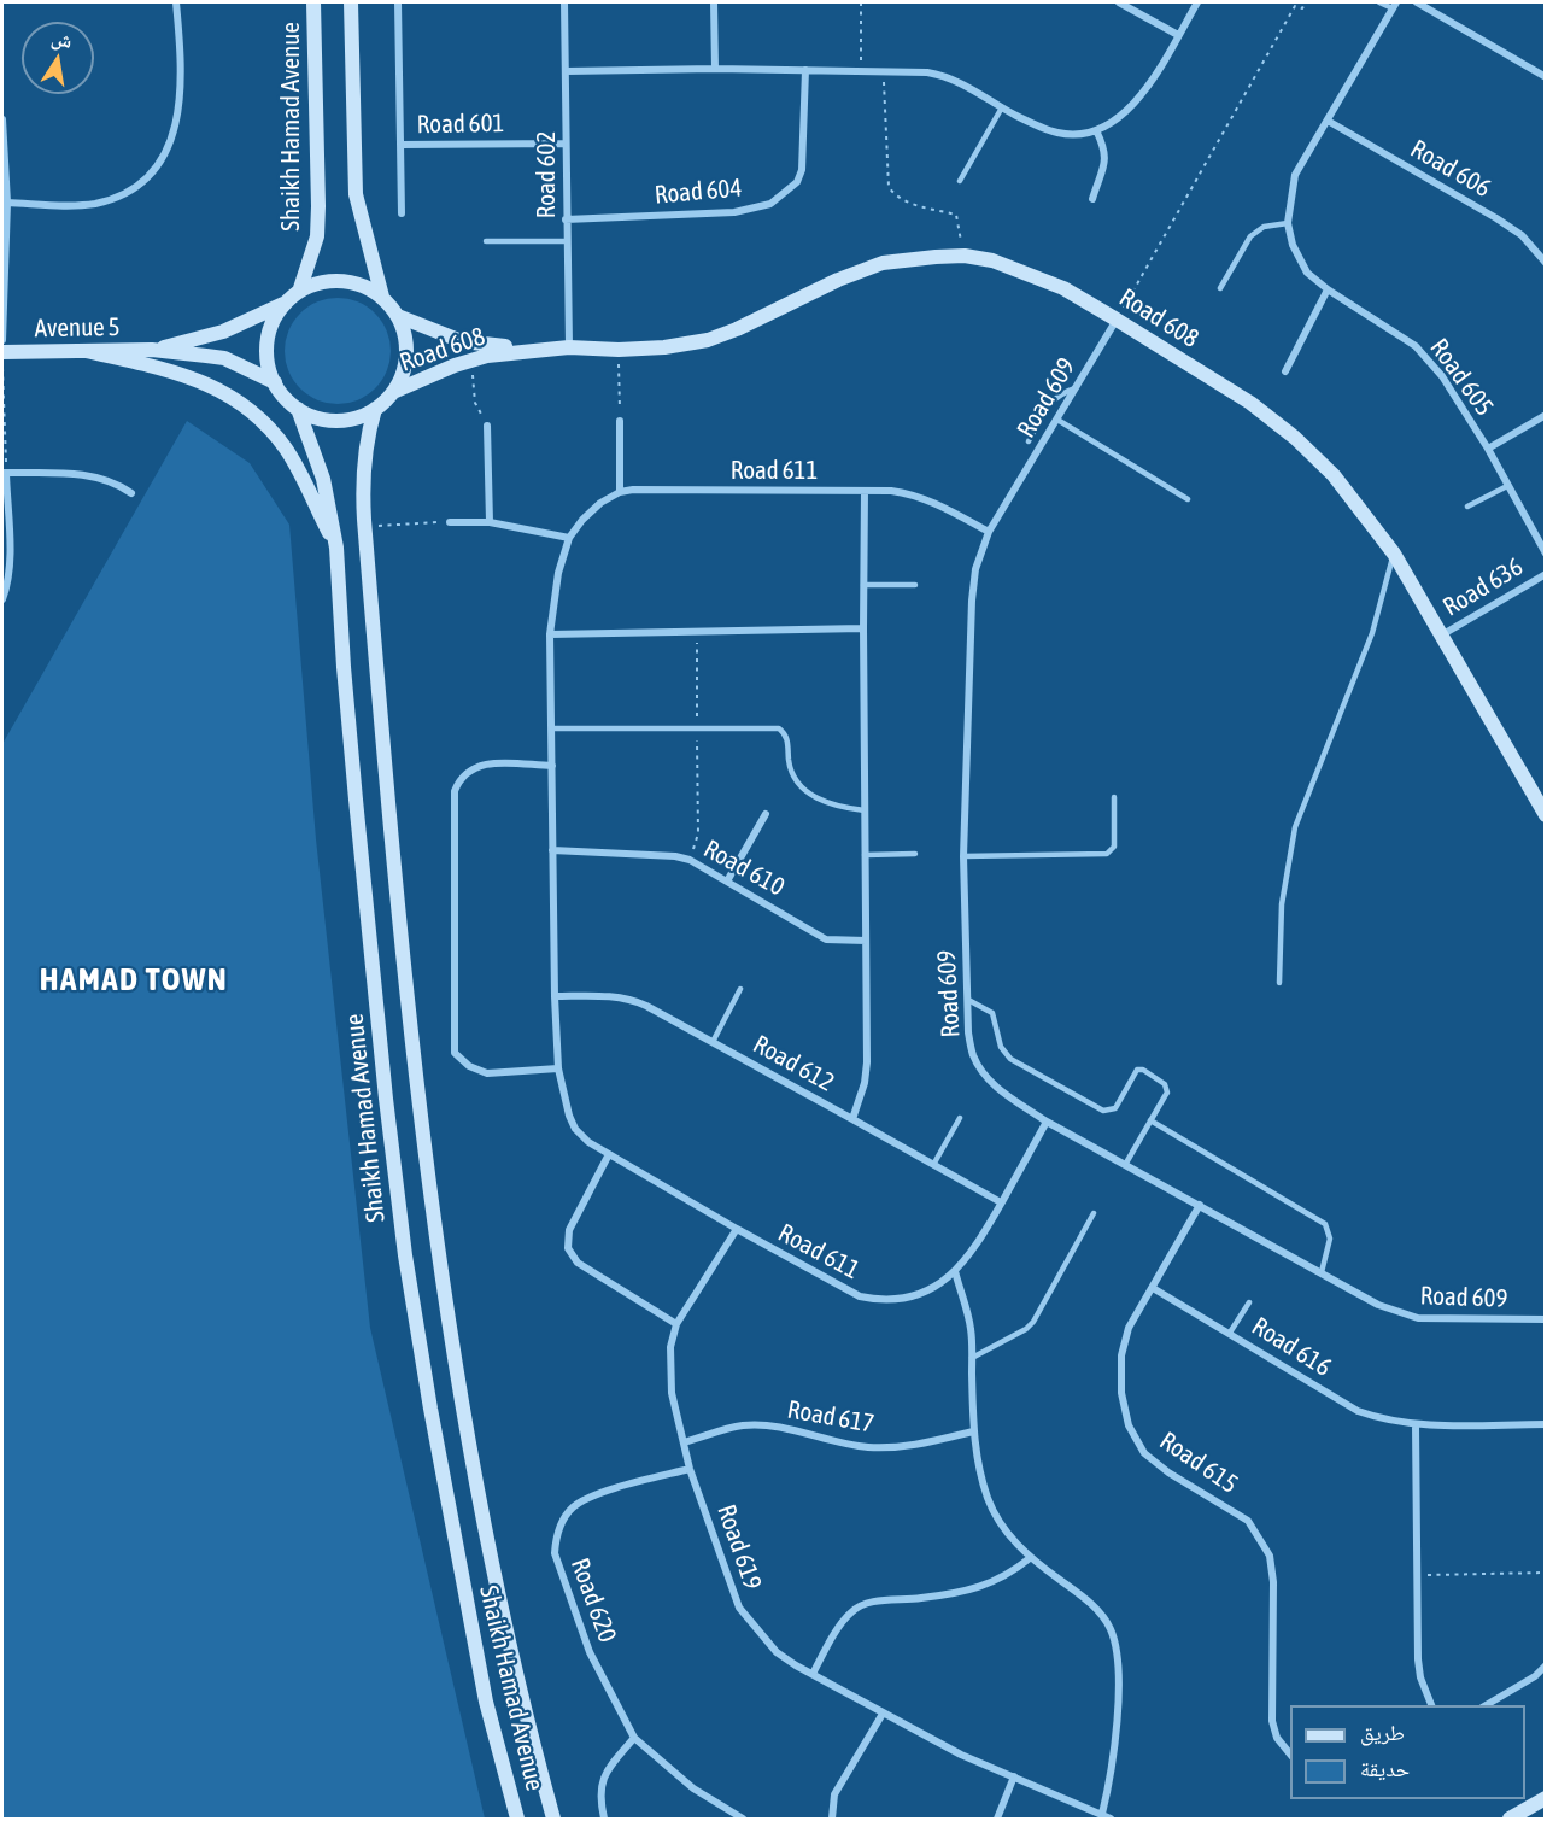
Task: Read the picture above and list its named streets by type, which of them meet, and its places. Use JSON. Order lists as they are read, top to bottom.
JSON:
{
  "streets": {
    "main road": ["Shaikh Hamad Avenue", "Road 608", "Avenue 5"],
    "street": [
      "Road 601",
      "Road 606",
      "Road 602",
      "Road 604",
      "Road 605",
      "Road 609",
      "Road 611",
      "Road 636",
      "Road 610",
      "Road 612",
      "Road 616",
      "Road 617",
      "Road 615",
      "Road 619",
      "Road 620"
    ]
  },
  "crossings": [
    ["Road 601", "Road 602"],
    ["Shaikh Hamad Avenue", "Road 608"],
    ["Shaikh Hamad Avenue", "Avenue 5"],
    ["Road 606", "Road 605"],
    ["Road 602", "Road 604"],
    ["Road 602", "Road 608"],
    ["Road 608", "Avenue 5"],
    ["Road 608", "Road 609"],
    ["Road 608", "Road 636"],
    ["Road 609", "Road 611"],
    ["Road 609", "Road 615"],
    ["Road 611", "Road 610"],
    ["Road 611", "Road 612"],
    ["Road 611", "Road 619"],
    ["Road 616", "Road 615"],
    ["Road 617", "Road 619"],
    ["Road 619", "Road 620"]
  ],
  "districts": ["HAMAD TOWN"],
  "legend": ["طريق", "حديقة"],
  "north": "top"
}
